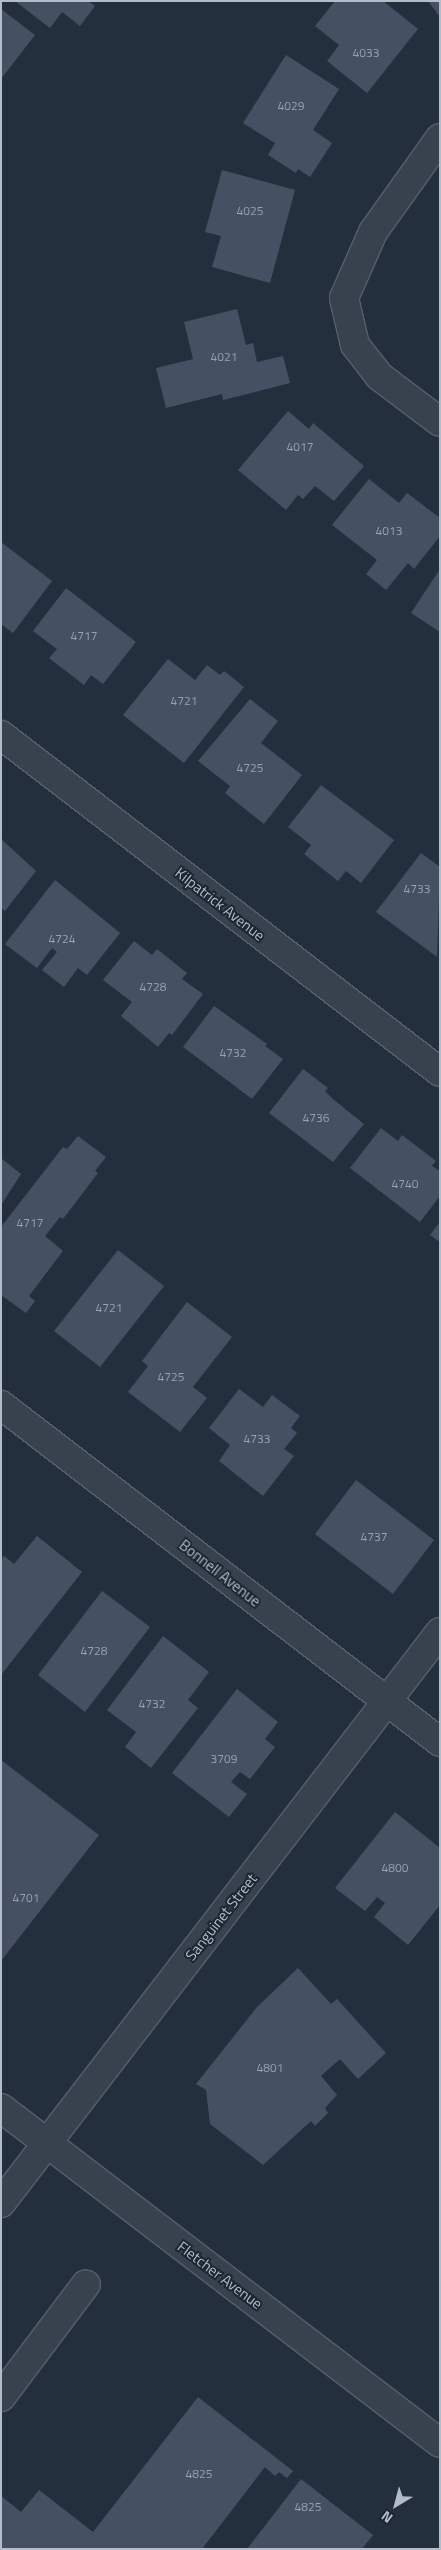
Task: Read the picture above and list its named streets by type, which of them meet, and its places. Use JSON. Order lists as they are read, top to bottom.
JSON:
{
  "streets": {
    "street": [
      "Kilpatrick Avenue",
      "Bonnell Avenue",
      "Sanguinet Street",
      "Fletcher Avenue"
    ]
  },
  "crossings": [
    ["Bonnell Avenue", "Sanguinet Street"],
    ["Sanguinet Street", "Fletcher Avenue"]
  ],
  "house_numbers": [
    "4033",
    "4029",
    "4025",
    "4021",
    "4017",
    "4013",
    "4717",
    "4721",
    "4725",
    "4733",
    "4724",
    "4728",
    "4732",
    "4736",
    "4740",
    "4717",
    "4721",
    "4725",
    "4733",
    "4737",
    "4728",
    "4732",
    "3709",
    "4800",
    "4701",
    "4801",
    "4825",
    "4825"
  ],
  "north": "bottom left"
}
